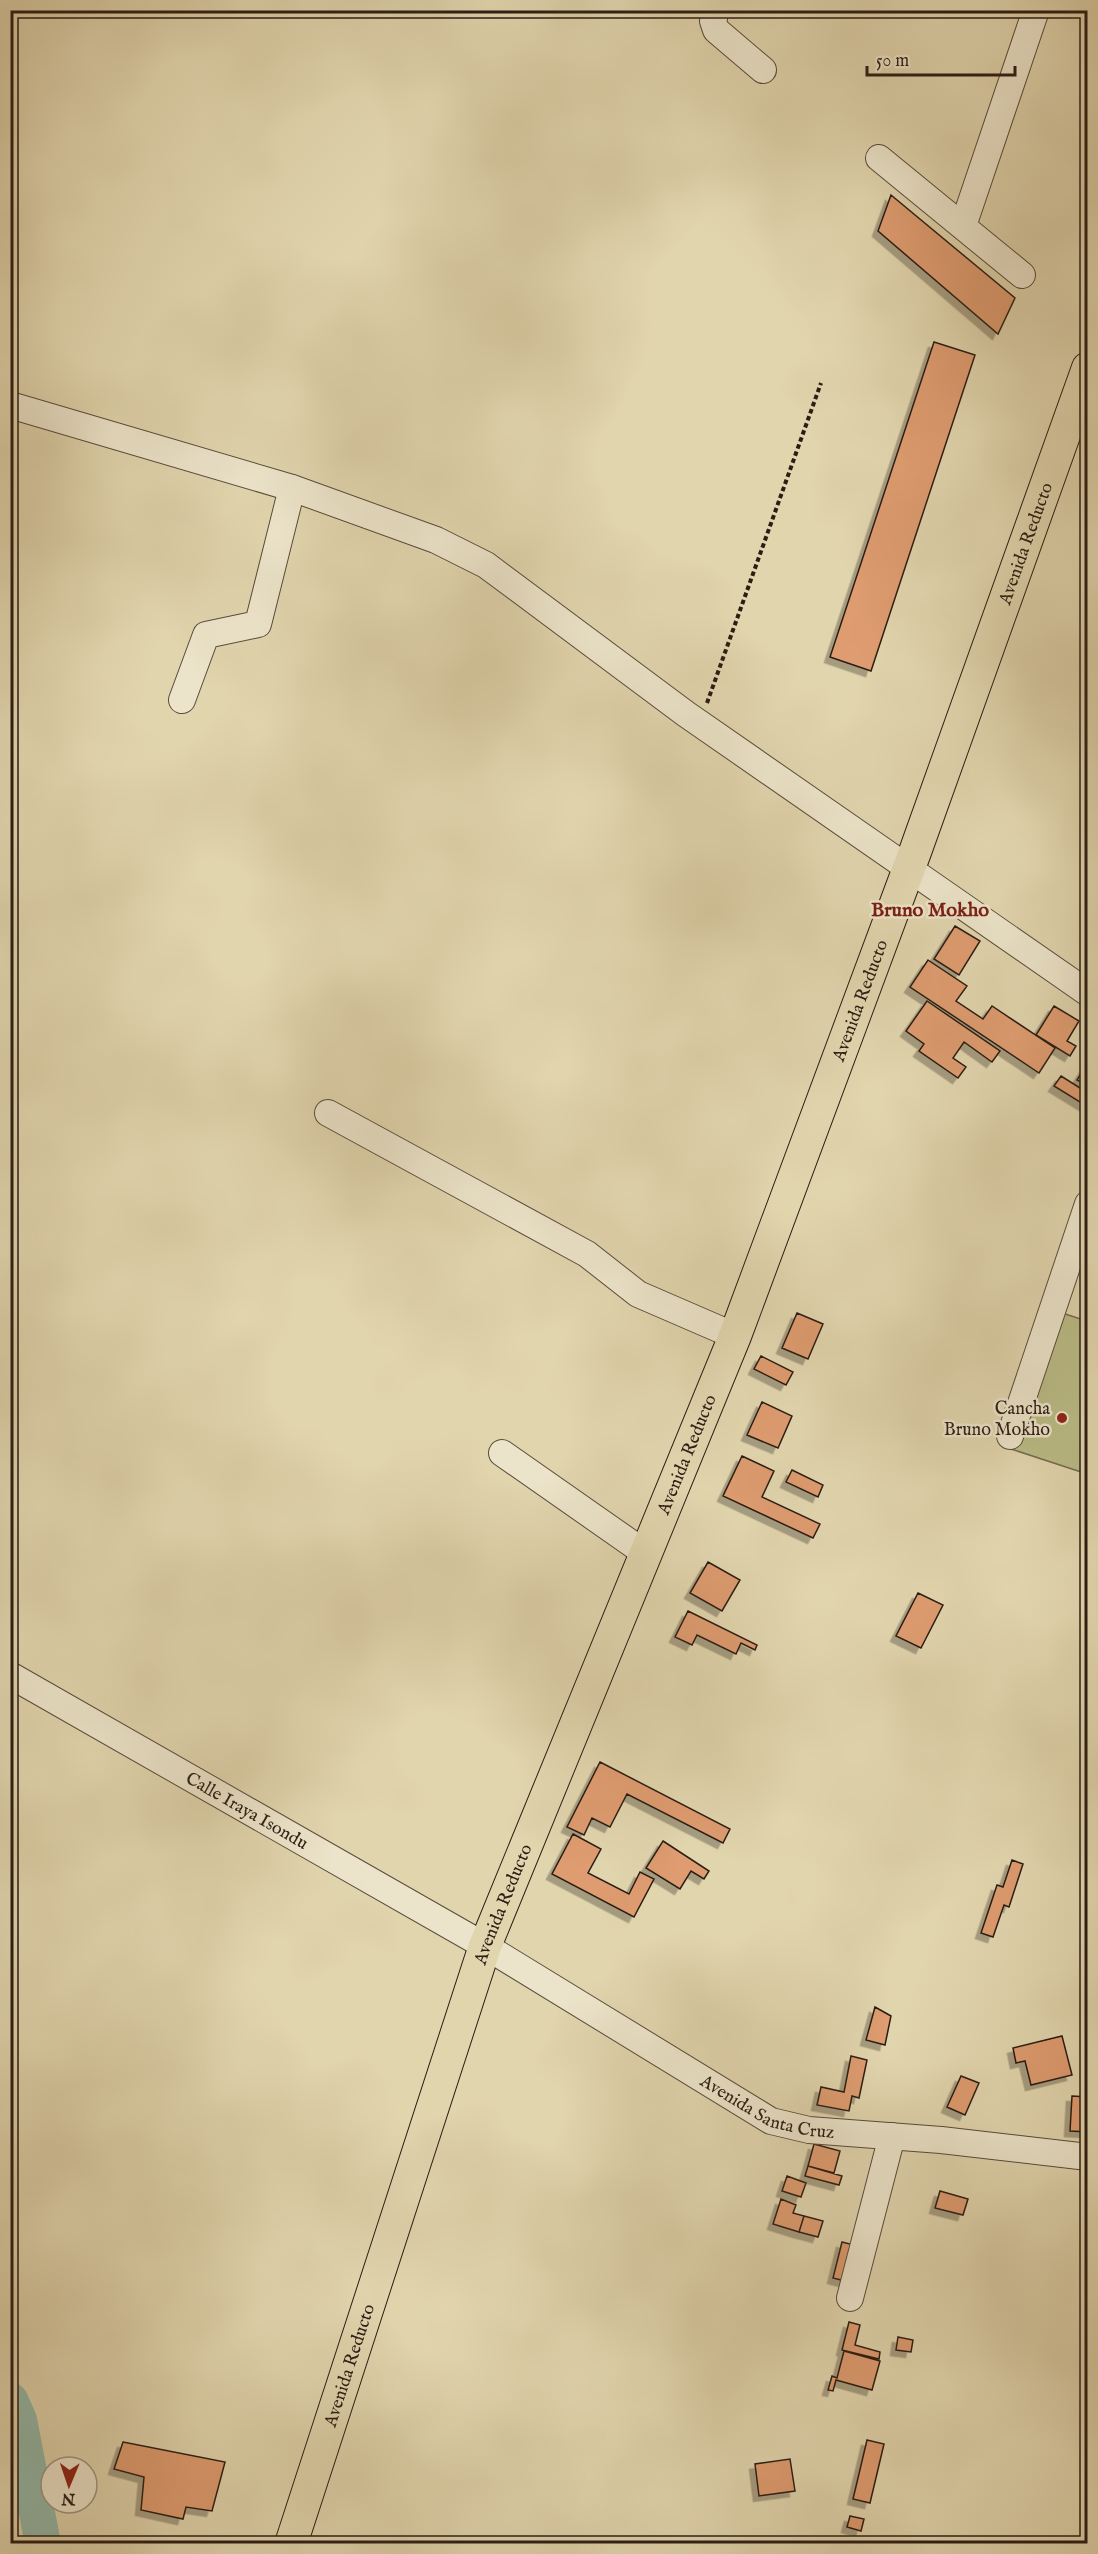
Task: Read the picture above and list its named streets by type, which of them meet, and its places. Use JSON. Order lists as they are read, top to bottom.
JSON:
{
  "streets": {
    "main road": ["Avenida Reducto"],
    "street": ["Calle Iraya Isondu", "Avenida Santa Cruz"]
  },
  "crossings": [
    ["Avenida Reducto", "Calle Iraya Isondu"],
    ["Avenida Reducto", "Avenida Santa Cruz"],
    ["Calle Iraya Isondu", "Avenida Santa Cruz"]
  ],
  "districts": ["Bruno Mokho"],
  "places": ["Cancha Bruno Mokho"],
  "scale_bar": "50 m",
  "north": "bottom"
}
